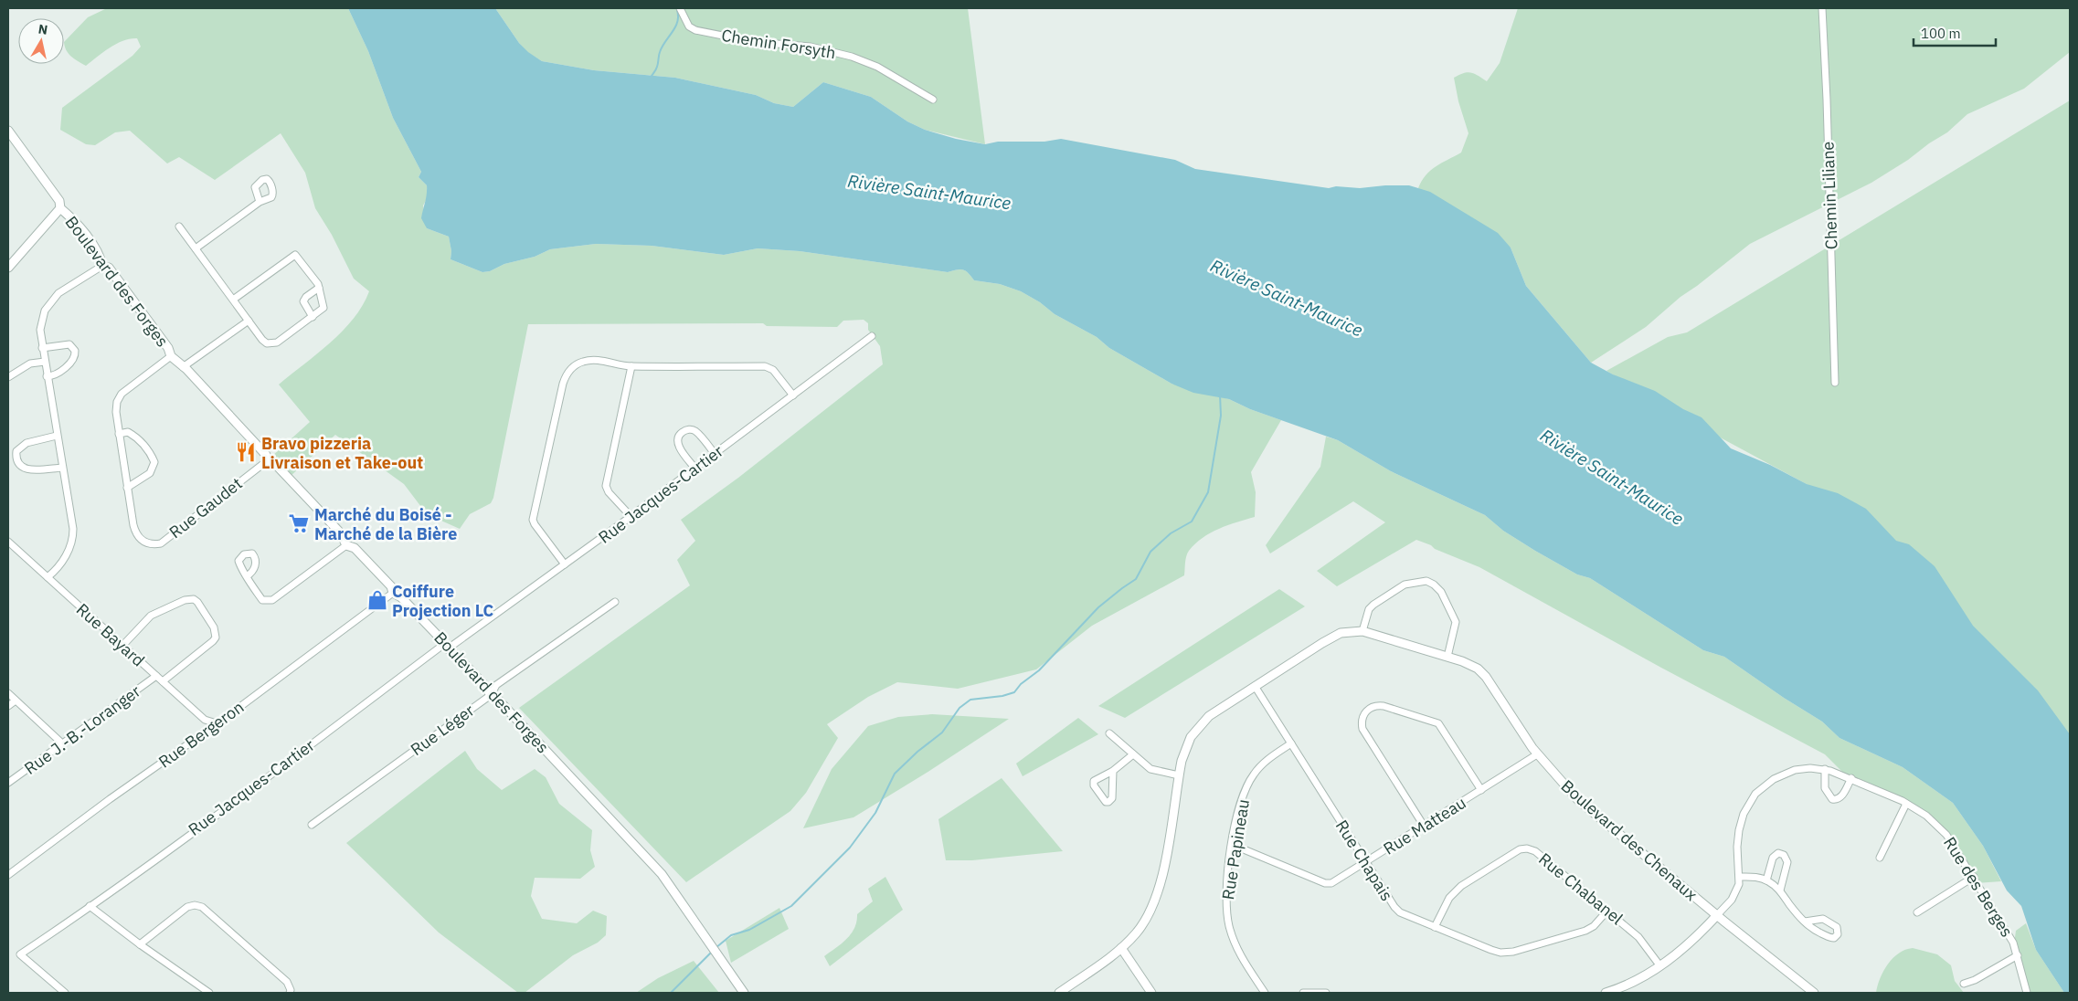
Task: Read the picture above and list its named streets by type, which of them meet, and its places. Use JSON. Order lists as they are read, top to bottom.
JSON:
{
  "streets": {
    "street": [
      "Chemin Forsyth",
      "Chemin Liliane",
      "Boulevard des Forges",
      "Rue Jacques-Cartier",
      "Rue Gaudet",
      "Rue Bayard",
      "Rue J.-B.-Loranger",
      "Rue Léger",
      "Rue Bergeron",
      "Rue Matteau",
      "Boulevard des Chenaux",
      "Rue Papineau",
      "Rue Chapais",
      "Rue des Berges",
      "Rue Chabanel"
    ]
  },
  "crossings": [
    ["Boulevard des Forges", "Rue Jacques-Cartier"],
    ["Boulevard des Forges", "Rue Gaudet"],
    ["Boulevard des Forges", "Rue Léger"],
    ["Boulevard des Forges", "Rue Bergeron"],
    ["Rue Bayard", "Rue J.-B.-Loranger"],
    ["Rue Bayard", "Rue Bergeron"],
    ["Rue Matteau", "Boulevard des Chenaux"],
    ["Rue Matteau", "Rue Papineau"],
    ["Rue Matteau", "Rue Chapais"],
    ["Boulevard des Chenaux", "Rue Chapais"],
    ["Boulevard des Chenaux", "Rue des Berges"],
    ["Rue Papineau", "Rue Chapais"],
    ["Rue Chapais", "Rue Chabanel"]
  ],
  "water": ["Rivière Saint-Maurice"],
  "places": {
    "restaurant": ["Bravo pizzeria Livraison et Take-out"],
    "supermarket": ["Marché du Boisé - Marché de la Bière"],
    "shop": ["Coiffure Projection LC"]
  },
  "scale_bar": "100 m",
  "north": "top"
}
